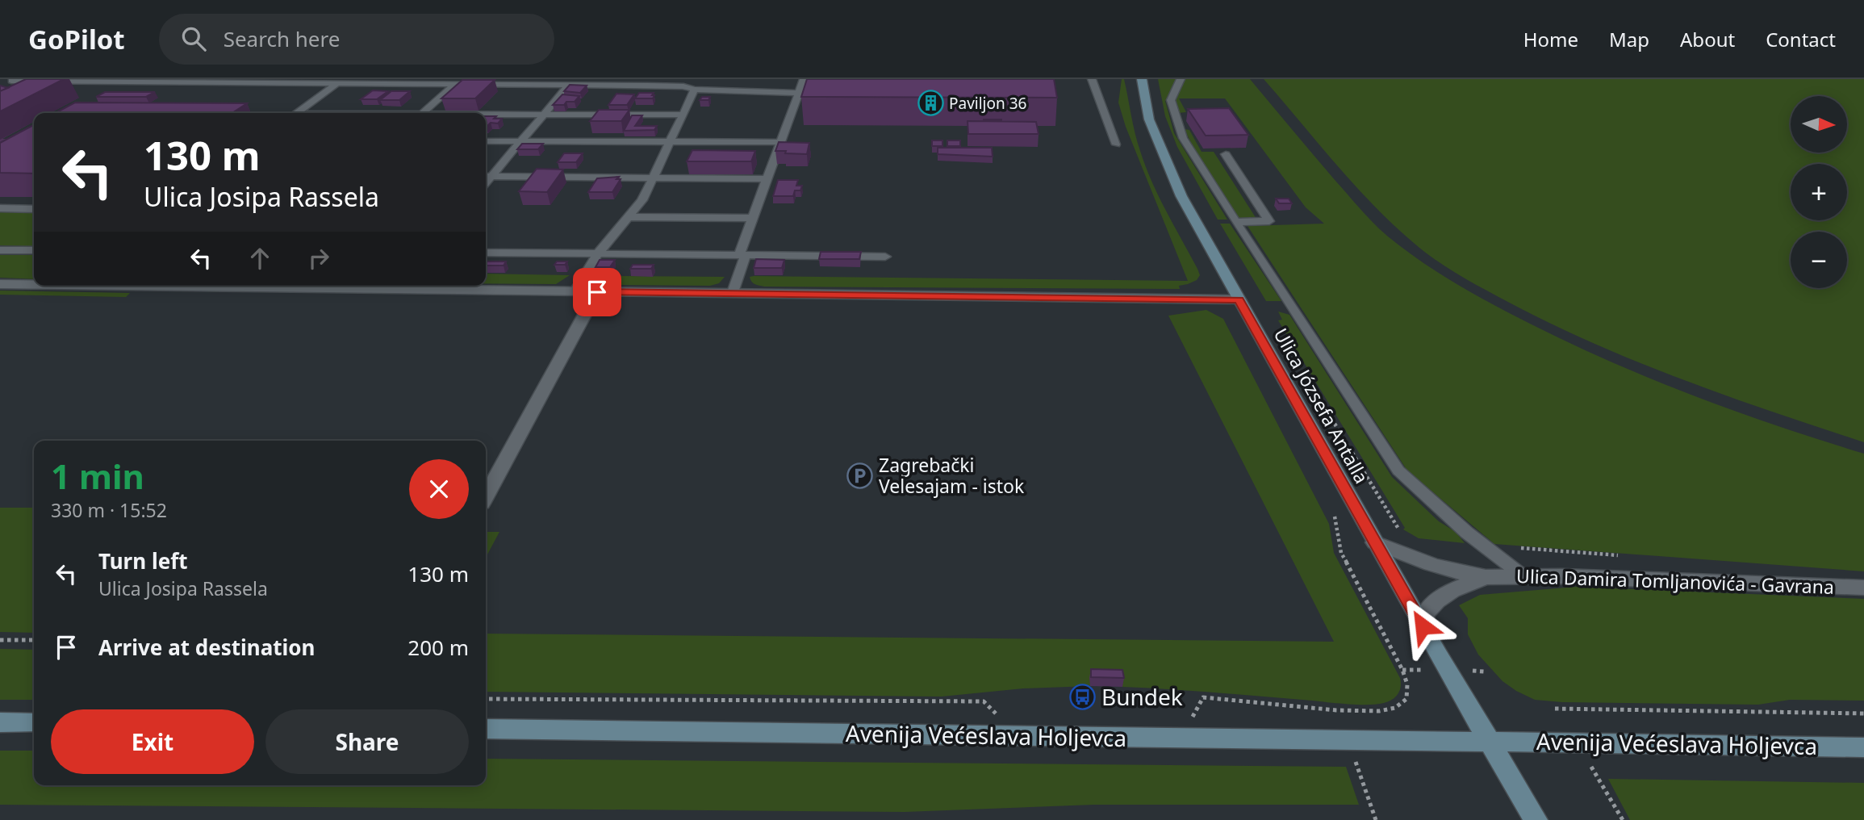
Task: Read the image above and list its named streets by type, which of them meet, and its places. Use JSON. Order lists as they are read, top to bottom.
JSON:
{
  "streets": {
    "street": ["Ulica Józsefa Antalla", "Ulica Damira Tomljanovića - Gavrana", "Avenija Većeslava Holjevca"]
  },
  "crossings": [
    ["Ulica Józsefa Antalla", "Ulica Damira Tomljanovića - Gavrana"],
    ["Ulica Józsefa Antalla", "Avenija Većeslava Holjevca"]
  ],
  "places": {
    "building": ["Paviljon 36"],
    "parking": ["Zagrebački Velesajam - istok"],
    "bus stop": ["Bundek"]
  },
  "north": "right",
  "page": {
    "header": "GoPilot",
    "search": "Search here",
    "nav": [
      "Home",
      "Map",
      "About",
      "Contact"
    ],
    "map_buttons": ["+", "−"],
    "turn": ["130 m", "Ulica Josipa Rassela"],
    "heading": ["1 min", "330 m · 15:52"],
    "list": [
      {
        "name": "Turn left",
        "note": "Ulica Josipa Rassela",
        "value": "130 m"
      },
      {
        "name": "Arrive at destination",
        "value": "200 m"
      }
    ],
    "buttons": ["Exit", "Share"]
  }
}
